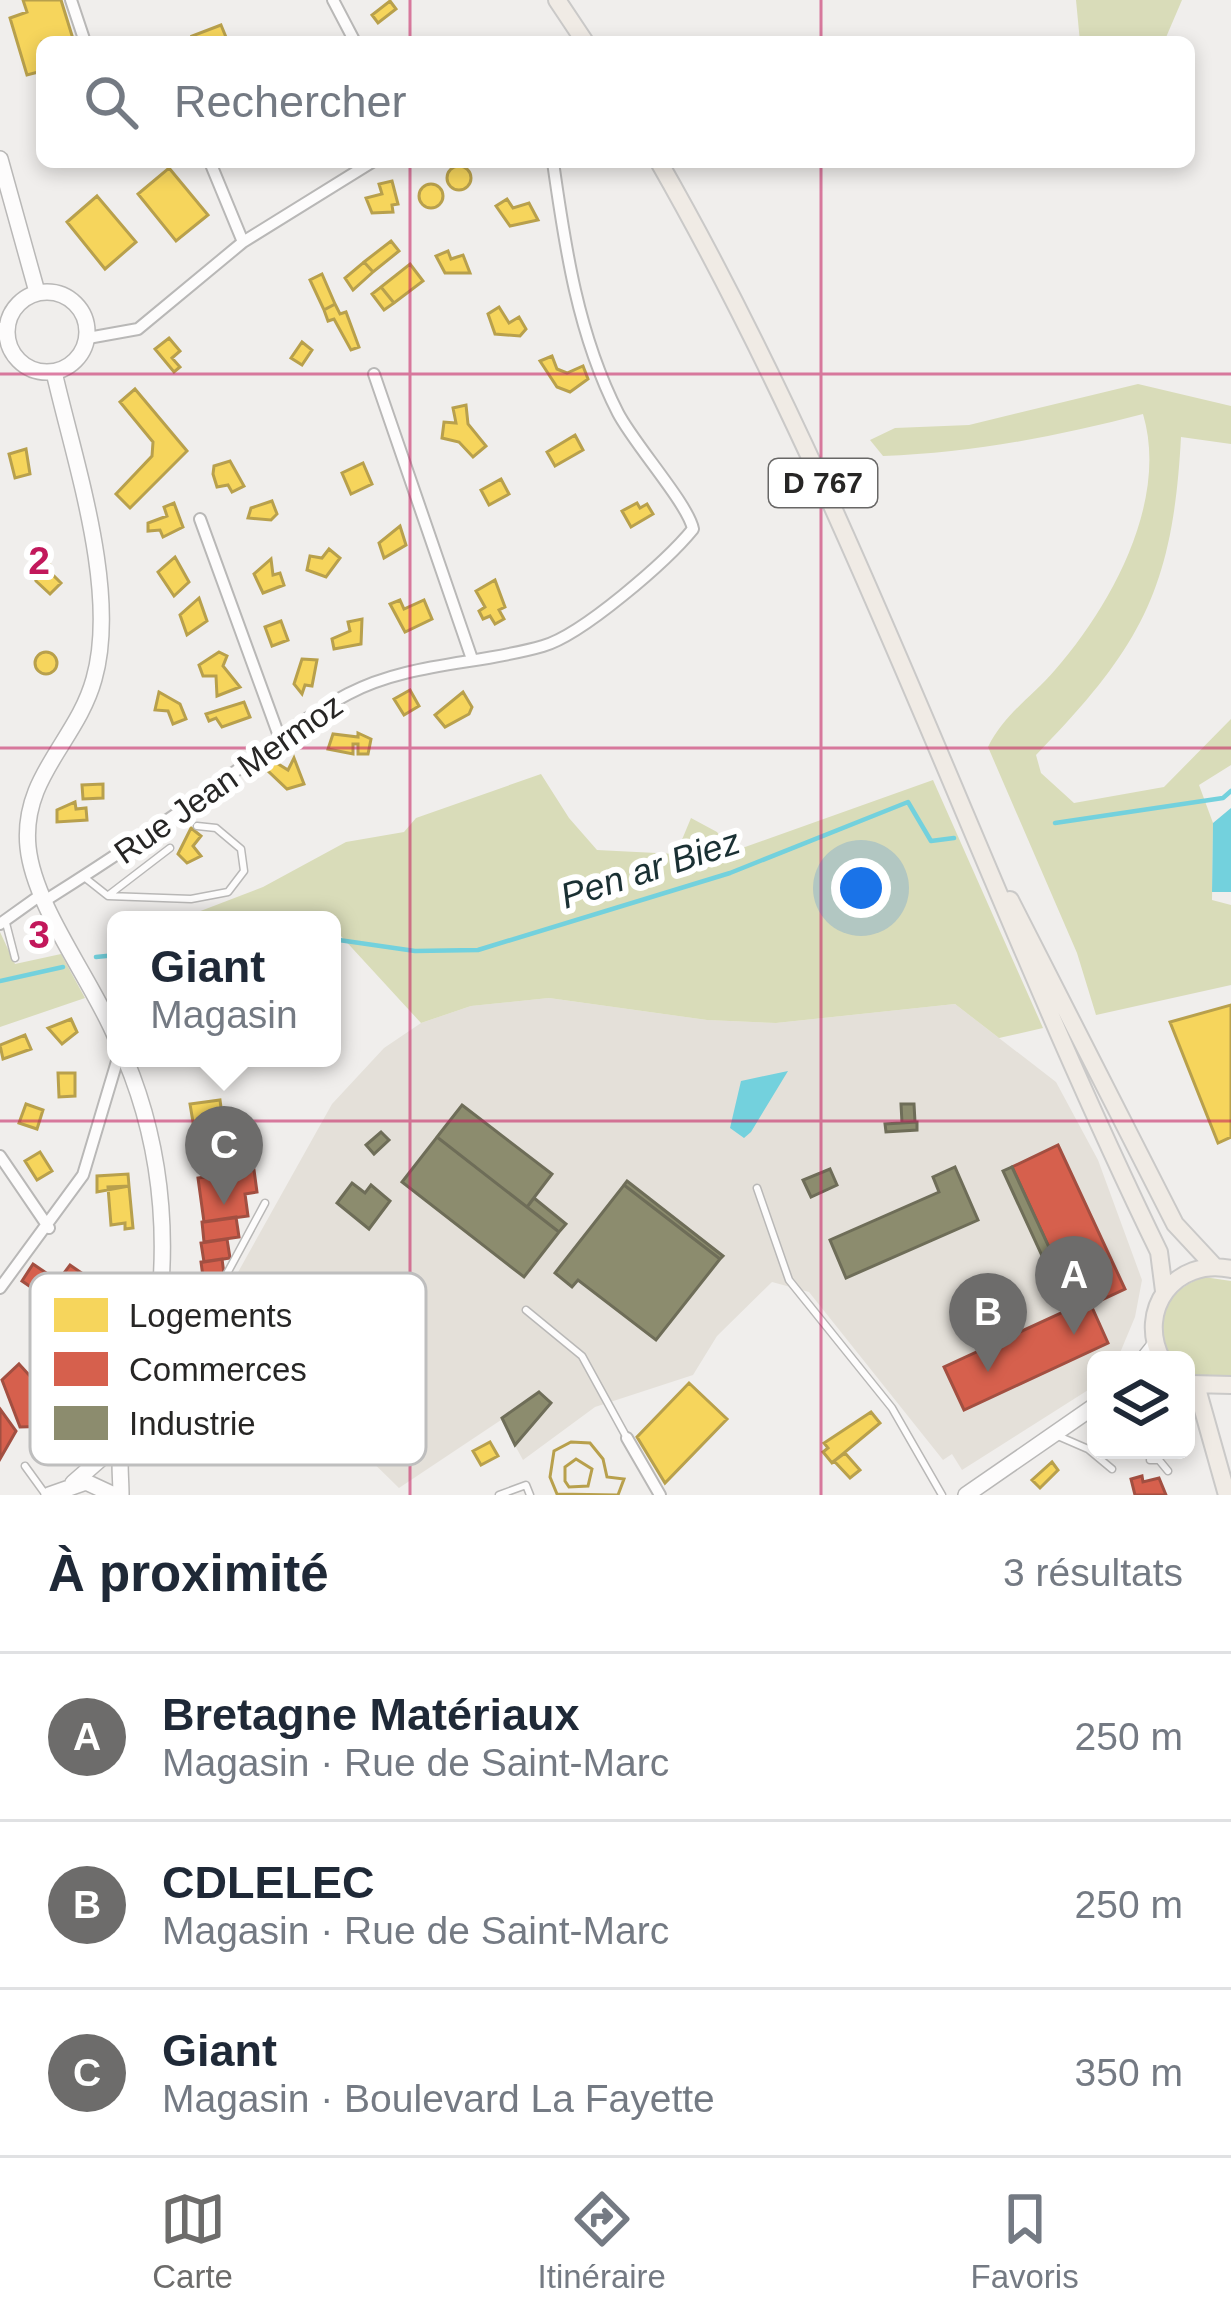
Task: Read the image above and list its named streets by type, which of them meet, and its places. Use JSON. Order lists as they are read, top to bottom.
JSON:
{
  "streets": {
    "main road": ["D 767"],
    "street": ["Rue Jean Mermoz"]
  },
  "water": ["Pen ar Biez"],
  "legend": ["Logements", "Commerces", "Industrie"],
  "page": {
    "search": "Rechercher",
    "popup": ["Giant", "Magasin"],
    "pins": ["C", "A", "B"],
    "heading": ["À proximité", "3 résultats"],
    "list": [
      {
        "mark": "A",
        "name": "Bretagne Matériaux",
        "note": "Magasin · Rue de Saint-Marc",
        "value": "250 m"
      },
      {
        "mark": "B",
        "name": "CDLELEC",
        "note": "Magasin · Rue de Saint-Marc",
        "value": "250 m"
      },
      {
        "mark": "C",
        "name": "Giant",
        "note": "Magasin · Boulevard La Fayette",
        "value": "350 m"
      }
    ],
    "nav": ["Carte", "Itinéraire", "Favoris"]
  },
  "grid": {
    "rows": ["2", "3"]
  }
}
